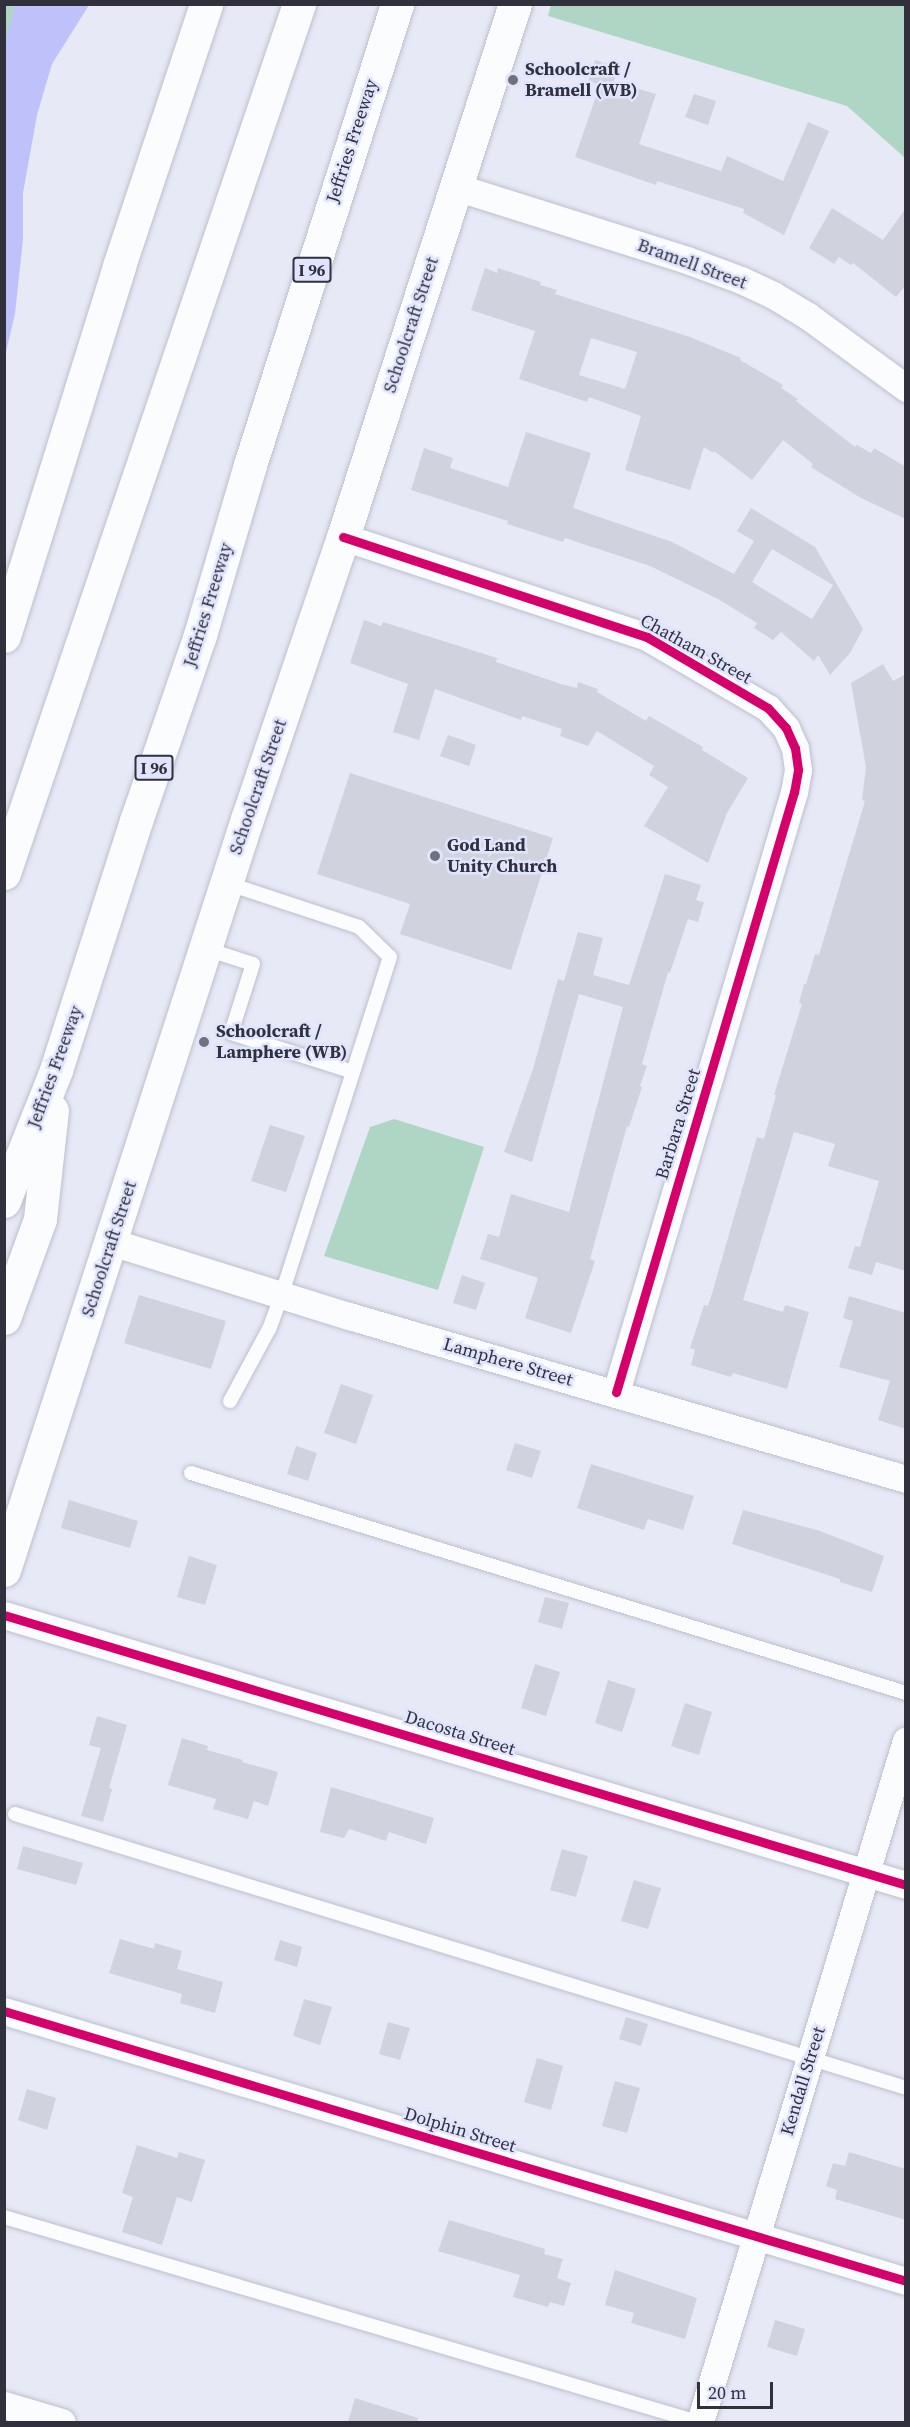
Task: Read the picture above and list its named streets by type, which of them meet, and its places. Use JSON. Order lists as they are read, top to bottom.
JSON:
{
  "streets": {
    "main road": ["Jeffries Freeway", "I 96", "Schoolcraft Street"],
    "street": [
      "Bramell Street",
      "Chatham Street",
      "Barbara Street",
      "Lamphere Street",
      "Dacosta Street",
      "Kendall Street",
      "Dolphin Street"
    ]
  },
  "crossings": [
    ["Bramell Street", "Schoolcraft Street"],
    ["Schoolcraft Street", "Chatham Street"],
    ["Schoolcraft Street", "Lamphere Street"],
    ["Chatham Street", "Barbara Street"],
    ["Barbara Street", "Lamphere Street"],
    ["Dacosta Street", "Kendall Street"],
    ["Kendall Street", "Dolphin Street"]
  ],
  "places": ["Schoolcraft / Bramell (WB)", "God Land Unity Church", "Schoolcraft / Lamphere (WB)"],
  "scale_bar": "20 m"
}
